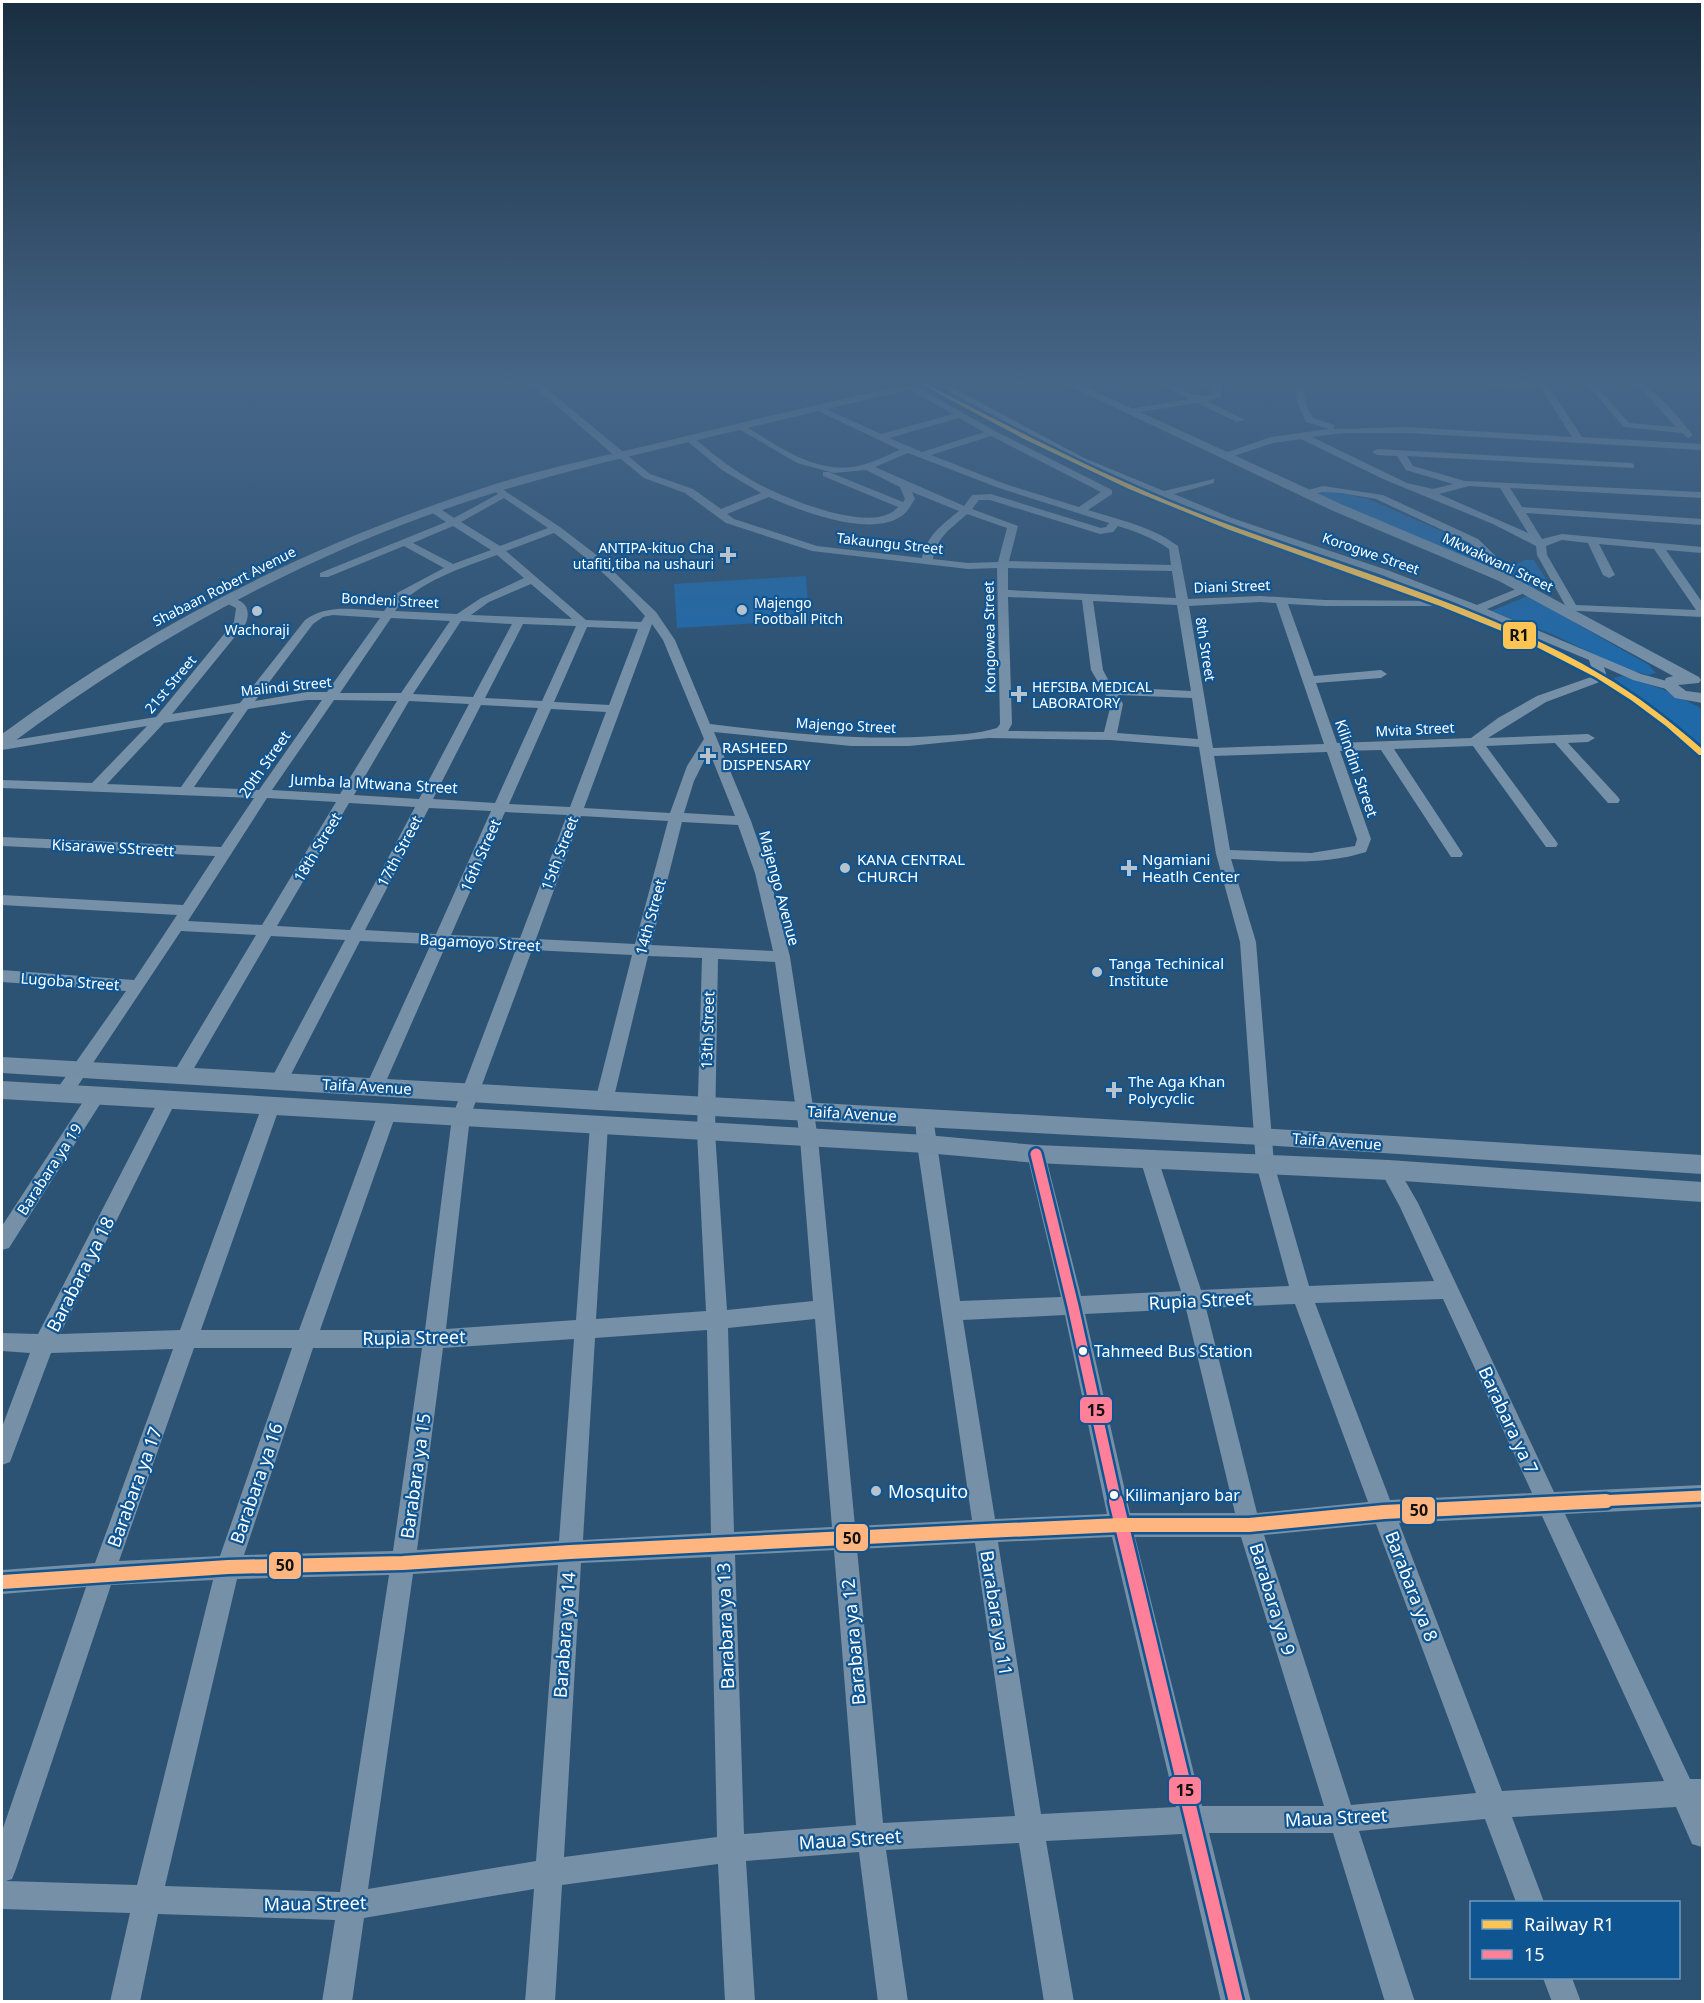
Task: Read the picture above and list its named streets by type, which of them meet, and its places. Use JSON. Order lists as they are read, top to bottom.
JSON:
{
  "streets": {
    "main road": ["Mkwakwani Street", "Shabaan Robert Avenue", "Taifa Avenue"],
    "street": [
      "Takaungu Street",
      "Korogwe Street",
      "Diani Street",
      "Bondeni Street",
      "Kongowea Street",
      "8th Street",
      "21st Street",
      "Malindi Street",
      "Majengo Street",
      "Mvita Street",
      "20th Street",
      "Kilindini Street",
      "Jumba la Mtwana Street",
      "Kisarawe SStreett",
      "18th Street",
      "17th Street",
      "15th Street",
      "16th Street",
      "Majengo Avenue",
      "14th Street",
      "Bagamoyo Street",
      "Lugoba Street",
      "13th Street",
      "Barabara ya 19",
      "Barabara ya 18",
      "Rupia Street",
      "Barabara ya 7",
      "Barabara ya 15",
      "Barabara ya 16",
      "Barabara ya 17",
      "Barabara ya 8",
      "Barabara ya 9",
      "Barabara ya 11",
      "Barabara ya 13",
      "Barabara ya 14",
      "Barabara ya 12",
      "Maua Street"
    ]
  },
  "crossings": [
    ["Takaungu Street", "Kongowea Street"],
    ["Takaungu Street", "8th Street"],
    ["Korogwe Street", "Diani Street"],
    ["Shabaan Robert Avenue", "21st Street"],
    ["Shabaan Robert Avenue", "Malindi Street"],
    ["Shabaan Robert Avenue", "Majengo Avenue"],
    ["Diani Street", "Kongowea Street"],
    ["Diani Street", "8th Street"],
    ["Diani Street", "Kilindini Street"],
    ["Bondeni Street", "Malindi Street"],
    ["Bondeni Street", "20th Street"],
    ["Bondeni Street", "Jumba la Mtwana Street"],
    ["Bondeni Street", "18th Street"],
    ["Bondeni Street", "17th Street"],
    ["Bondeni Street", "15th Street"],
    ["Bondeni Street", "16th Street"],
    ["Bondeni Street", "Majengo Avenue"],
    ["Kongowea Street", "Majengo Street"],
    ["8th Street", "Majengo Street"],
    ["8th Street", "Mvita Street"],
    ["8th Street", "Kilindini Street"],
    ["8th Street", "Taifa Avenue"],
    ["8th Street", "Barabara ya 8"],
    ["21st Street", "Malindi Street"],
    ["21st Street", "Jumba la Mtwana Street"],
    ["Malindi Street", "20th Street"],
    ["Malindi Street", "18th Street"],
    ["Malindi Street", "17th Street"],
    ["Malindi Street", "15th Street"],
    ["Malindi Street", "16th Street"],
    ["Majengo Street", "Mvita Street"],
    ["Majengo Street", "Majengo Avenue"],
    ["Majengo Street", "14th Street"],
    ["Mvita Street", "Kilindini Street"],
    ["20th Street", "Jumba la Mtwana Street"],
    ["20th Street", "Kisarawe SStreett"],
    ["20th Street", "Majengo Avenue"],
    ["20th Street", "Bagamoyo Street"],
    ["20th Street", "Lugoba Street"],
    ["20th Street", "Taifa Avenue"],
    ["Jumba la Mtwana Street", "18th Street"],
    ["Jumba la Mtwana Street", "17th Street"],
    ["Jumba la Mtwana Street", "15th Street"],
    ["Jumba la Mtwana Street", "16th Street"],
    ["Jumba la Mtwana Street", "Majengo Avenue"],
    ["Jumba la Mtwana Street", "14th Street"],
    ["18th Street", "Bagamoyo Street"],
    ["18th Street", "Taifa Avenue"],
    ["17th Street", "Bagamoyo Street"],
    ["17th Street", "Taifa Avenue"],
    ["15th Street", "Majengo Avenue"],
    ["15th Street", "Bagamoyo Street"],
    ["15th Street", "Taifa Avenue"],
    ["15th Street", "Barabara ya 15"],
    ["16th Street", "Bagamoyo Street"],
    ["16th Street", "Taifa Avenue"],
    ["Majengo Avenue", "14th Street"],
    ["Majengo Avenue", "Bagamoyo Street"],
    ["Majengo Avenue", "Taifa Avenue"],
    ["Majengo Avenue", "Barabara ya 12"],
    ["14th Street", "Bagamoyo Street"],
    ["14th Street", "Taifa Avenue"],
    ["Bagamoyo Street", "13th Street"],
    ["13th Street", "Taifa Avenue"],
    ["13th Street", "Barabara ya 13"],
    ["Taifa Avenue", "Barabara ya 19"],
    ["Taifa Avenue", "Barabara ya 18"],
    ["Taifa Avenue", "Barabara ya 7"],
    ["Taifa Avenue", "Barabara ya 15"],
    ["Taifa Avenue", "Barabara ya 16"],
    ["Taifa Avenue", "Barabara ya 17"],
    ["Taifa Avenue", "Barabara ya 8"],
    ["Taifa Avenue", "Barabara ya 9"],
    ["Taifa Avenue", "Barabara ya 11"],
    ["Taifa Avenue", "Barabara ya 13"],
    ["Taifa Avenue", "Barabara ya 14"],
    ["Taifa Avenue", "Barabara ya 12"],
    ["Barabara ya 18", "Rupia Street"],
    ["Rupia Street", "Barabara ya 7"],
    ["Rupia Street", "Barabara ya 15"],
    ["Rupia Street", "Barabara ya 16"],
    ["Rupia Street", "Barabara ya 17"],
    ["Rupia Street", "Barabara ya 8"],
    ["Rupia Street", "Barabara ya 9"],
    ["Rupia Street", "Barabara ya 11"],
    ["Rupia Street", "Barabara ya 13"],
    ["Rupia Street", "Barabara ya 14"],
    ["Rupia Street", "Barabara ya 12"],
    ["Barabara ya 7", "Maua Street"],
    ["Barabara ya 15", "Maua Street"],
    ["Barabara ya 16", "Maua Street"],
    ["Barabara ya 8", "Maua Street"],
    ["Barabara ya 9", "Maua Street"],
    ["Barabara ya 11", "Maua Street"],
    ["Barabara ya 13", "Maua Street"],
    ["Barabara ya 14", "Maua Street"],
    ["Barabara ya 12", "Maua Street"]
  ],
  "places": {
    "health": [
      "ANTIPA-kituo Cha utafiti,tiba na ushauri",
      "HEFSIBA MEDICAL LABORATORY",
      "RASHEED DISPENSARY",
      "Ngamiani Heatlh Center",
      "The Aga Khan Polycyclic"
    ],
    "other": [
      "Majengo Football Pitch",
      "Wachoraji",
      "KANA CENTRAL CHURCH",
      "Tanga Techinical Institute",
      "Tahmeed Bus Station",
      "Mosquito",
      "Kilimanjaro bar"
    ]
  },
  "lines": ["rail line R1", "transit line 15", "transit line 50"],
  "legend": ["Railway R1", "15"]
}
